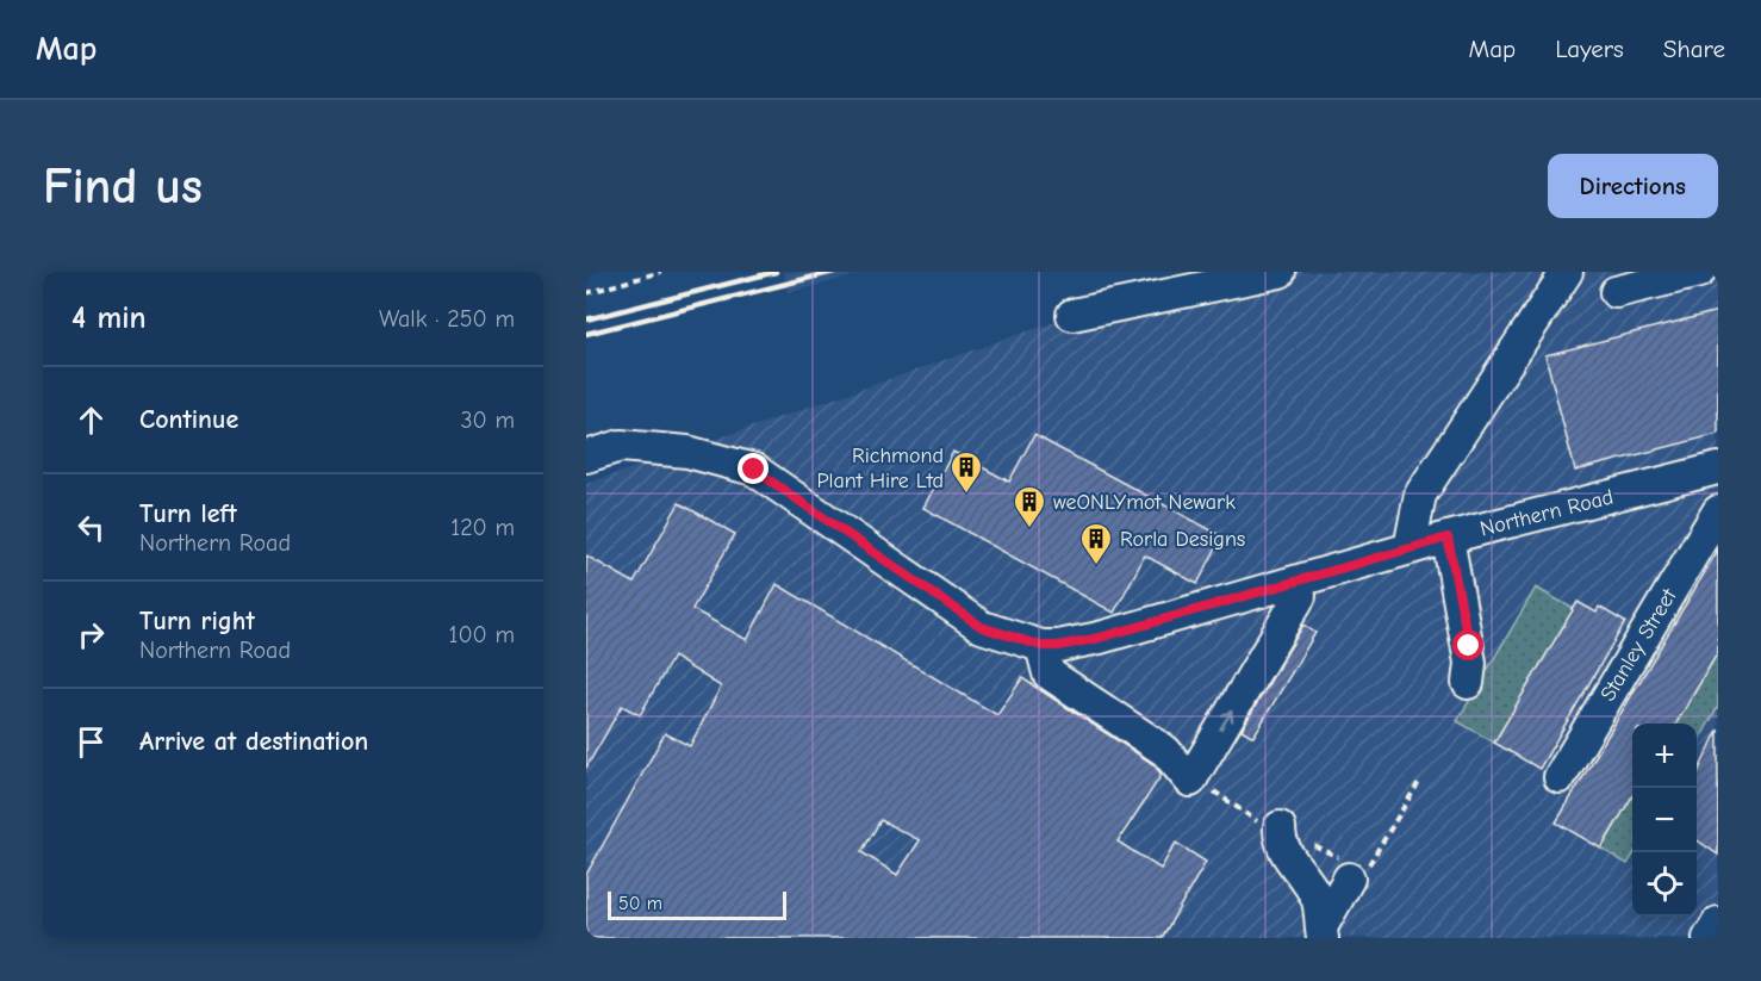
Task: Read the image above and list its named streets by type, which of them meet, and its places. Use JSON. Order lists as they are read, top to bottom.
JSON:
{
  "streets": {
    "street": ["Northern Road", "Stanley Street"]
  },
  "places": {
    "building": ["Richmond Plant Hire Ltd", "weONLYmot Newark", "Rorla Designs"]
  },
  "scale_bar": "50 m",
  "page": {
    "header": "Map",
    "nav": ["Map", "Layers", "Share"],
    "buttons": "Directions",
    "title": "Find us",
    "heading": ["4 min", "Walk · 250 m"],
    "list": [
      ["Continue", "30 m"],
      ["Turn left", "Northern Road", "120 m"],
      ["Turn right", "Northern Road", "100 m"],
      "Arrive at destination"
    ],
    "map_buttons": ["+", "−"],
    "scale": "50 m"
  }
}
